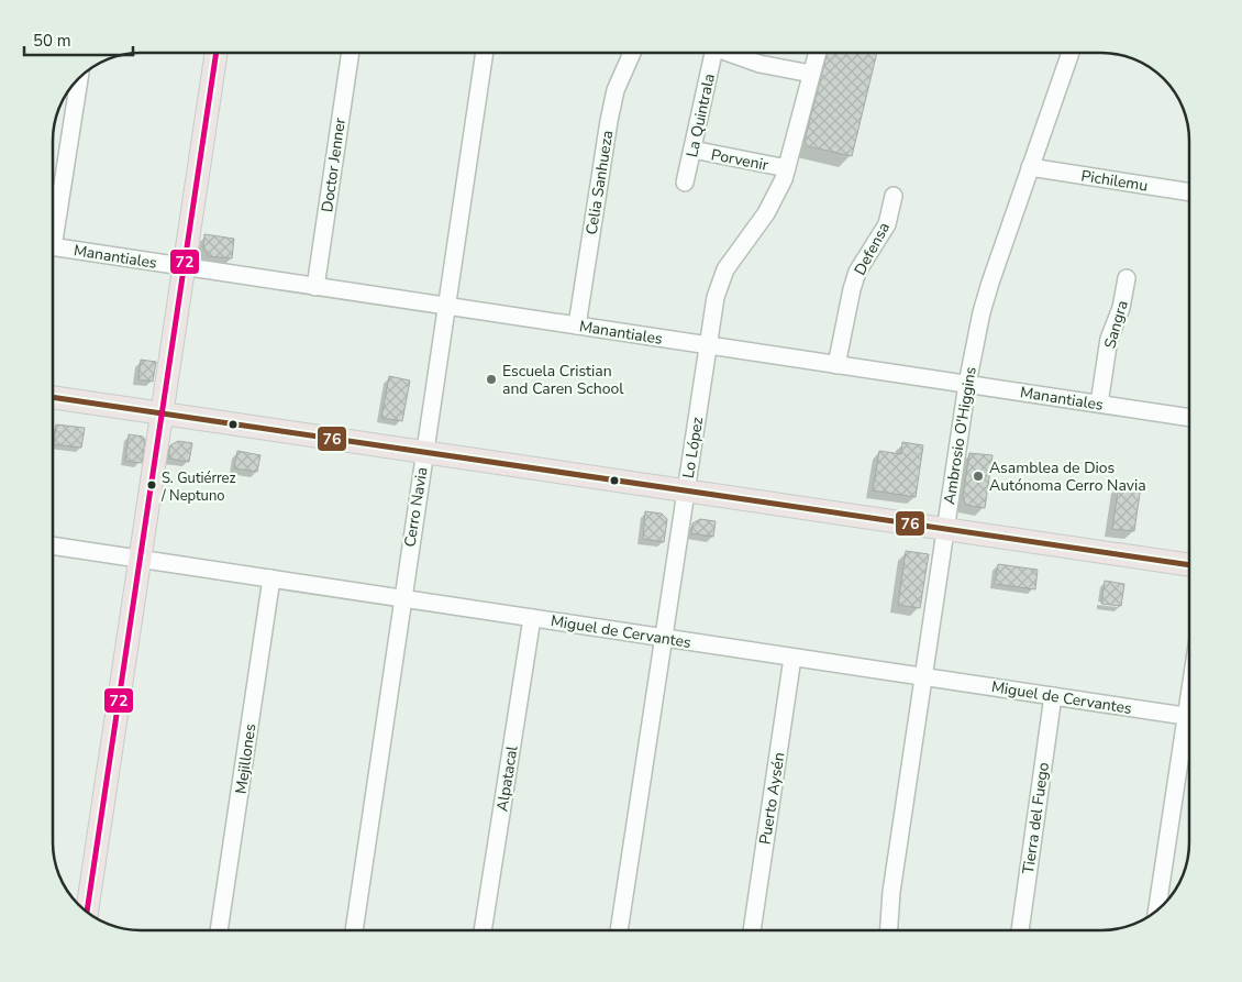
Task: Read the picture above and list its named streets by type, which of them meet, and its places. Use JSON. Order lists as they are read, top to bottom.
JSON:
{
  "streets": {
    "street": [
      "La Quintrala",
      "Porvenir",
      "Doctor Jenner",
      "Pichilemu",
      "Celia Sanhueza",
      "Defensa",
      "Manantiales",
      "Sangra",
      "Ambrosio O'Higgins",
      "Lo López",
      "Cerro Navia",
      "Miguel de Cervantes",
      "Mejillones",
      "Alpatacal",
      "Puerto Aysén",
      "Tierra del Fuego"
    ]
  },
  "crossings": [
    ["La Quintrala", "Porvenir"],
    ["Porvenir", "Lo López"],
    ["Doctor Jenner", "Manantiales"],
    ["Pichilemu", "Ambrosio O'Higgins"],
    ["Celia Sanhueza", "Manantiales"],
    ["Defensa", "Manantiales"],
    ["Manantiales", "Sangra"],
    ["Manantiales", "Ambrosio O'Higgins"],
    ["Manantiales", "Lo López"],
    ["Manantiales", "Cerro Navia"],
    ["Ambrosio O'Higgins", "Miguel de Cervantes"],
    ["Lo López", "Miguel de Cervantes"],
    ["Cerro Navia", "Miguel de Cervantes"],
    ["Miguel de Cervantes", "Mejillones"],
    ["Miguel de Cervantes", "Alpatacal"],
    ["Miguel de Cervantes", "Puerto Aysén"],
    ["Miguel de Cervantes", "Tierra del Fuego"]
  ],
  "places": ["Escuela Cristian and Caren School", "Asamblea de Dios Autónoma Cerro Navia", "S. Gutiérrez / Neptuno"],
  "lines": ["transit line 72", "transit line 76"],
  "scale_bar": "50 m"
}
